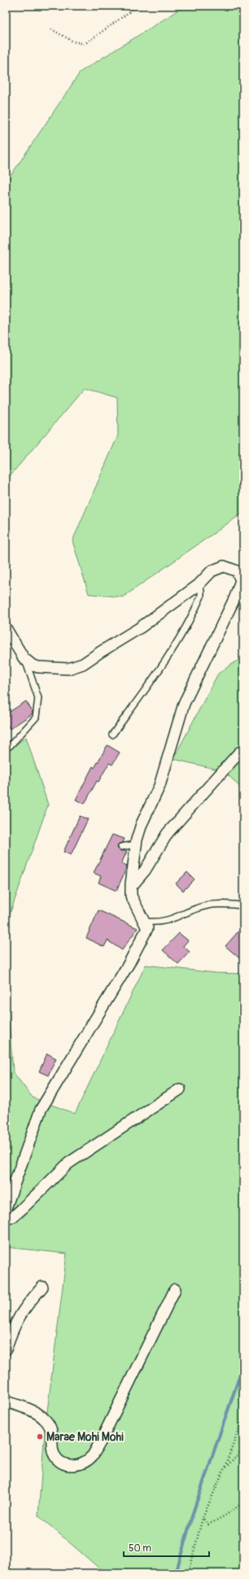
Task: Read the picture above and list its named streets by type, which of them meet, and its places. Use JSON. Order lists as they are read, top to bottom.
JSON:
{
  "places": ["Marae Mohi Mohi"],
  "scale_bar": "50 m"
}
